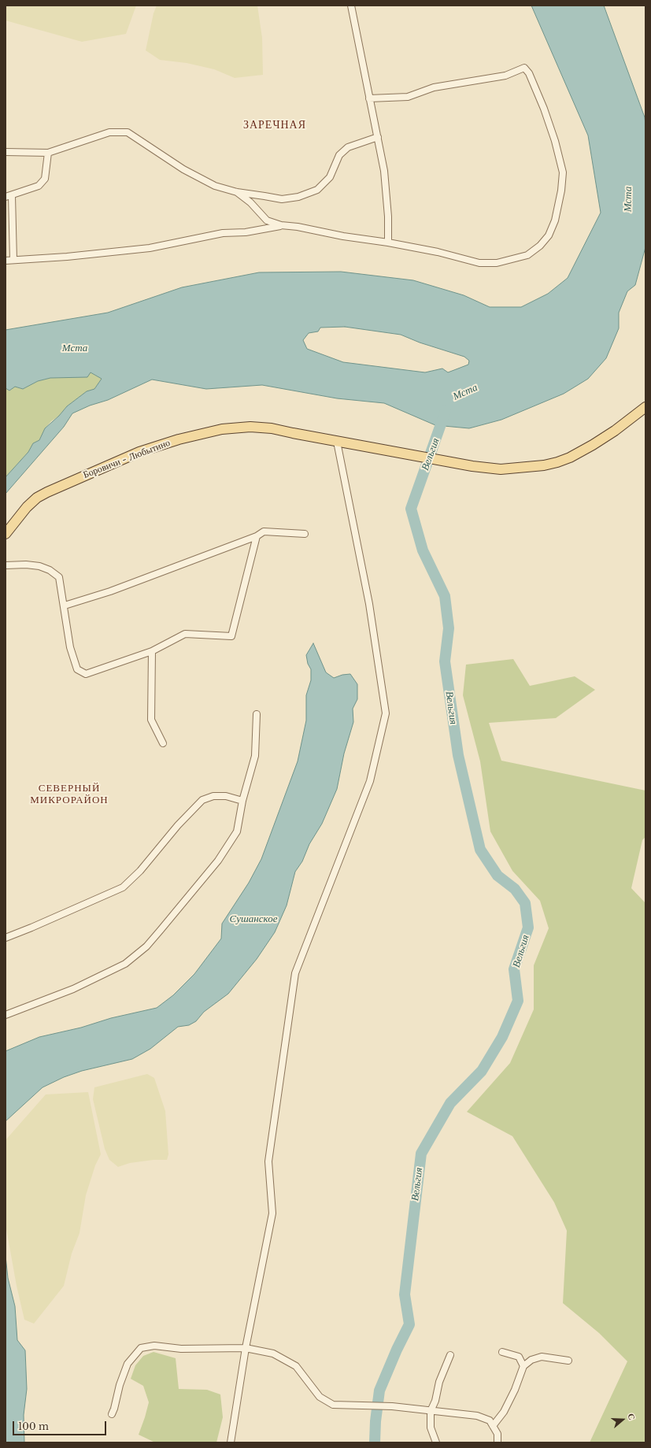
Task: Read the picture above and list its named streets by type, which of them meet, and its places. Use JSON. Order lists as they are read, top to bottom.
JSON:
{
  "streets": {
    "main road": ["Боровичи - Любытино"]
  },
  "districts": ["ЗАРЕЧНАЯ", "СЕВЕРНЫЙ МИКРОРАЙОН"],
  "water": ["Мста", "Вельгия", "Сушанское"],
  "scale_bar": "100 m",
  "north": "right"
}
